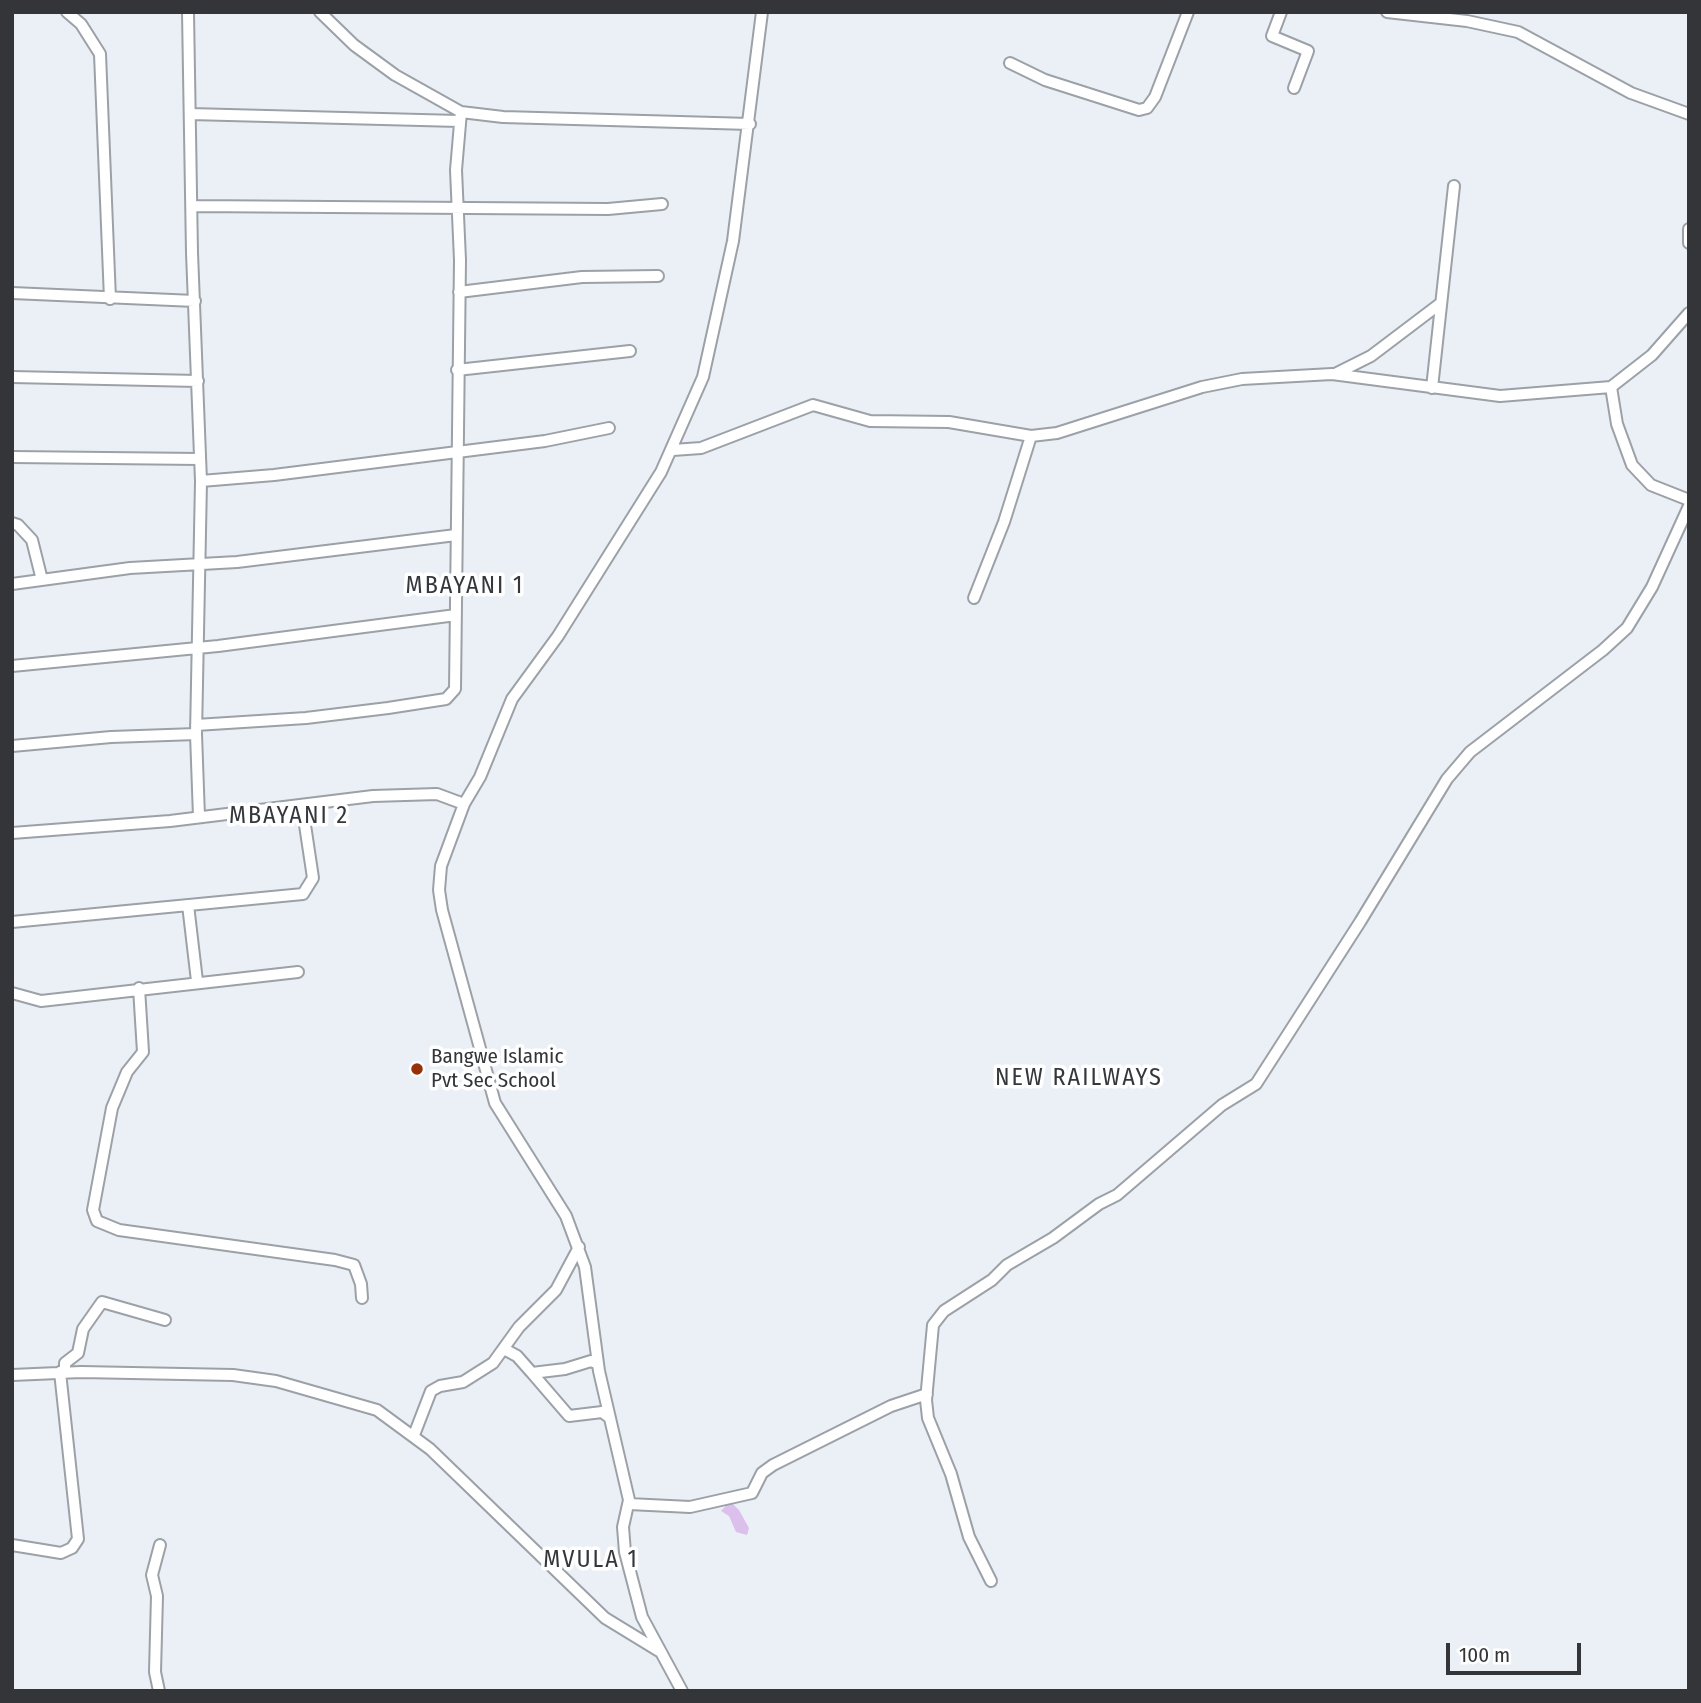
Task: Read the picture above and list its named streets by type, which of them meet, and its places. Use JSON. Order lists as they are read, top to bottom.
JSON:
{
  "districts": [
    "MBAYANI 1",
    "MBAYANI 2",
    "NEW RAILWAYS",
    "MVULA 1"
  ],
  "places": ["Bangwe Islamic Pvt Sec School"],
  "scale_bar": "100 m"
}
